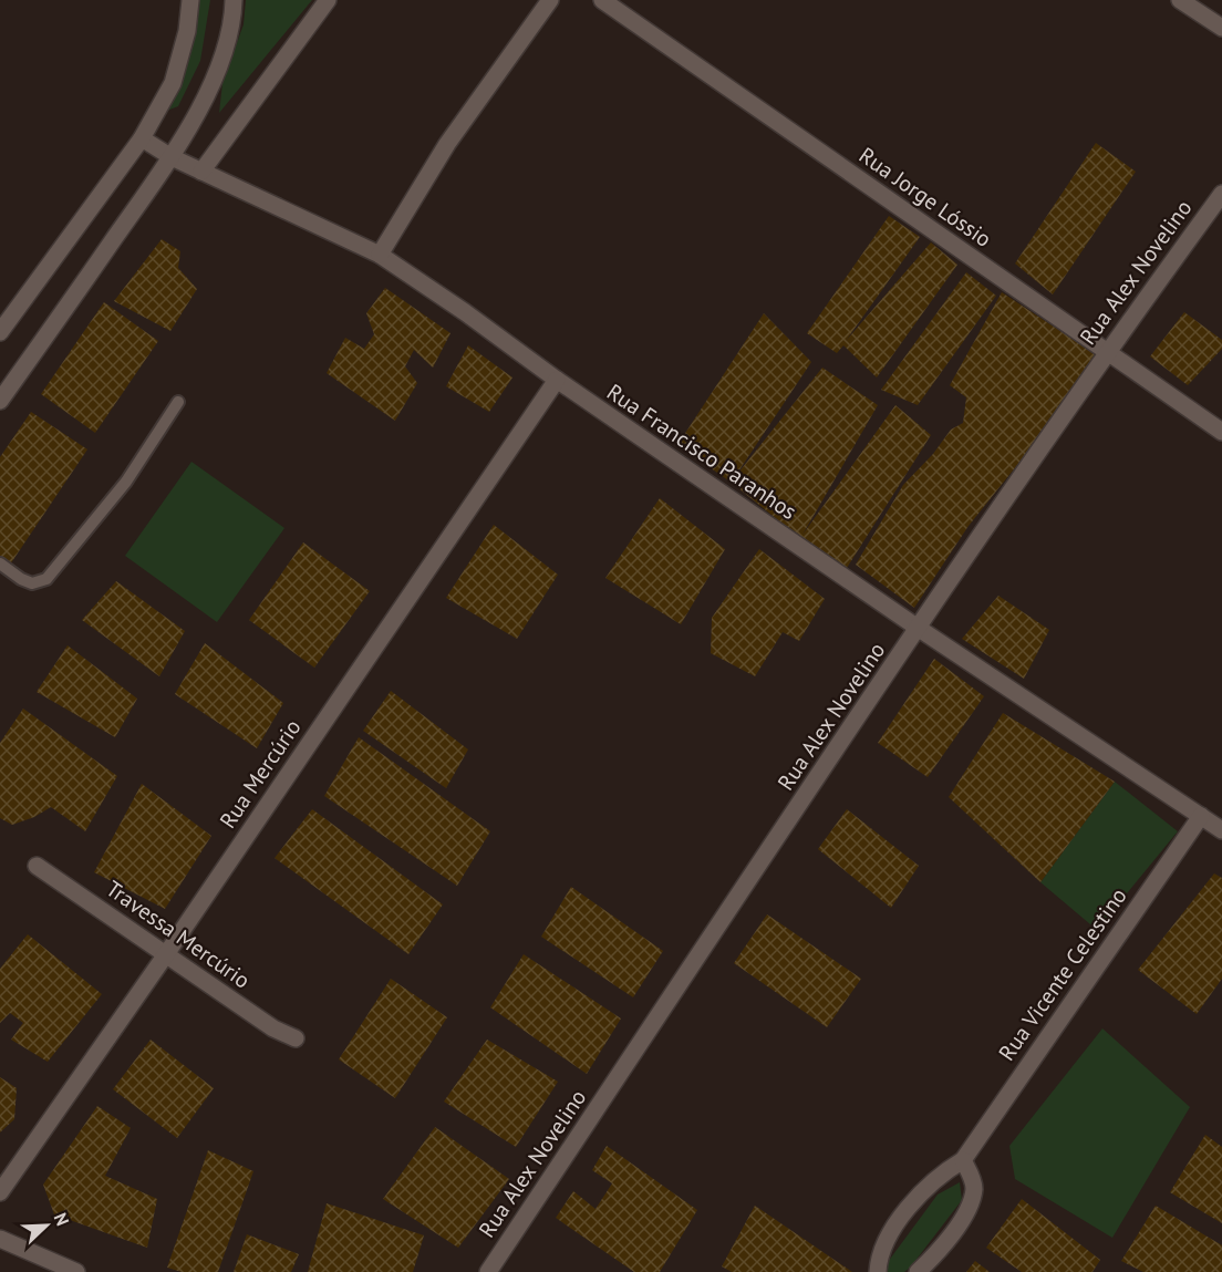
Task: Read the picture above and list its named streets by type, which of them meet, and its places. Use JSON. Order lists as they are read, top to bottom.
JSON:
{
  "streets": {
    "street": [
      "Rua Jorge Lóssio",
      "Rua Alex Novelino",
      "Rua Francisco Paranhos",
      "Rua Mercúrio",
      "Travessa Mercúrio",
      "Rua Vicente Celestino"
    ]
  },
  "crossings": [
    ["Rua Jorge Lóssio", "Rua Alex Novelino"],
    ["Rua Alex Novelino", "Rua Francisco Paranhos"],
    ["Rua Francisco Paranhos", "Rua Mercúrio"],
    ["Rua Francisco Paranhos", "Rua Vicente Celestino"],
    ["Rua Mercúrio", "Travessa Mercúrio"]
  ],
  "north": "top right"
}
